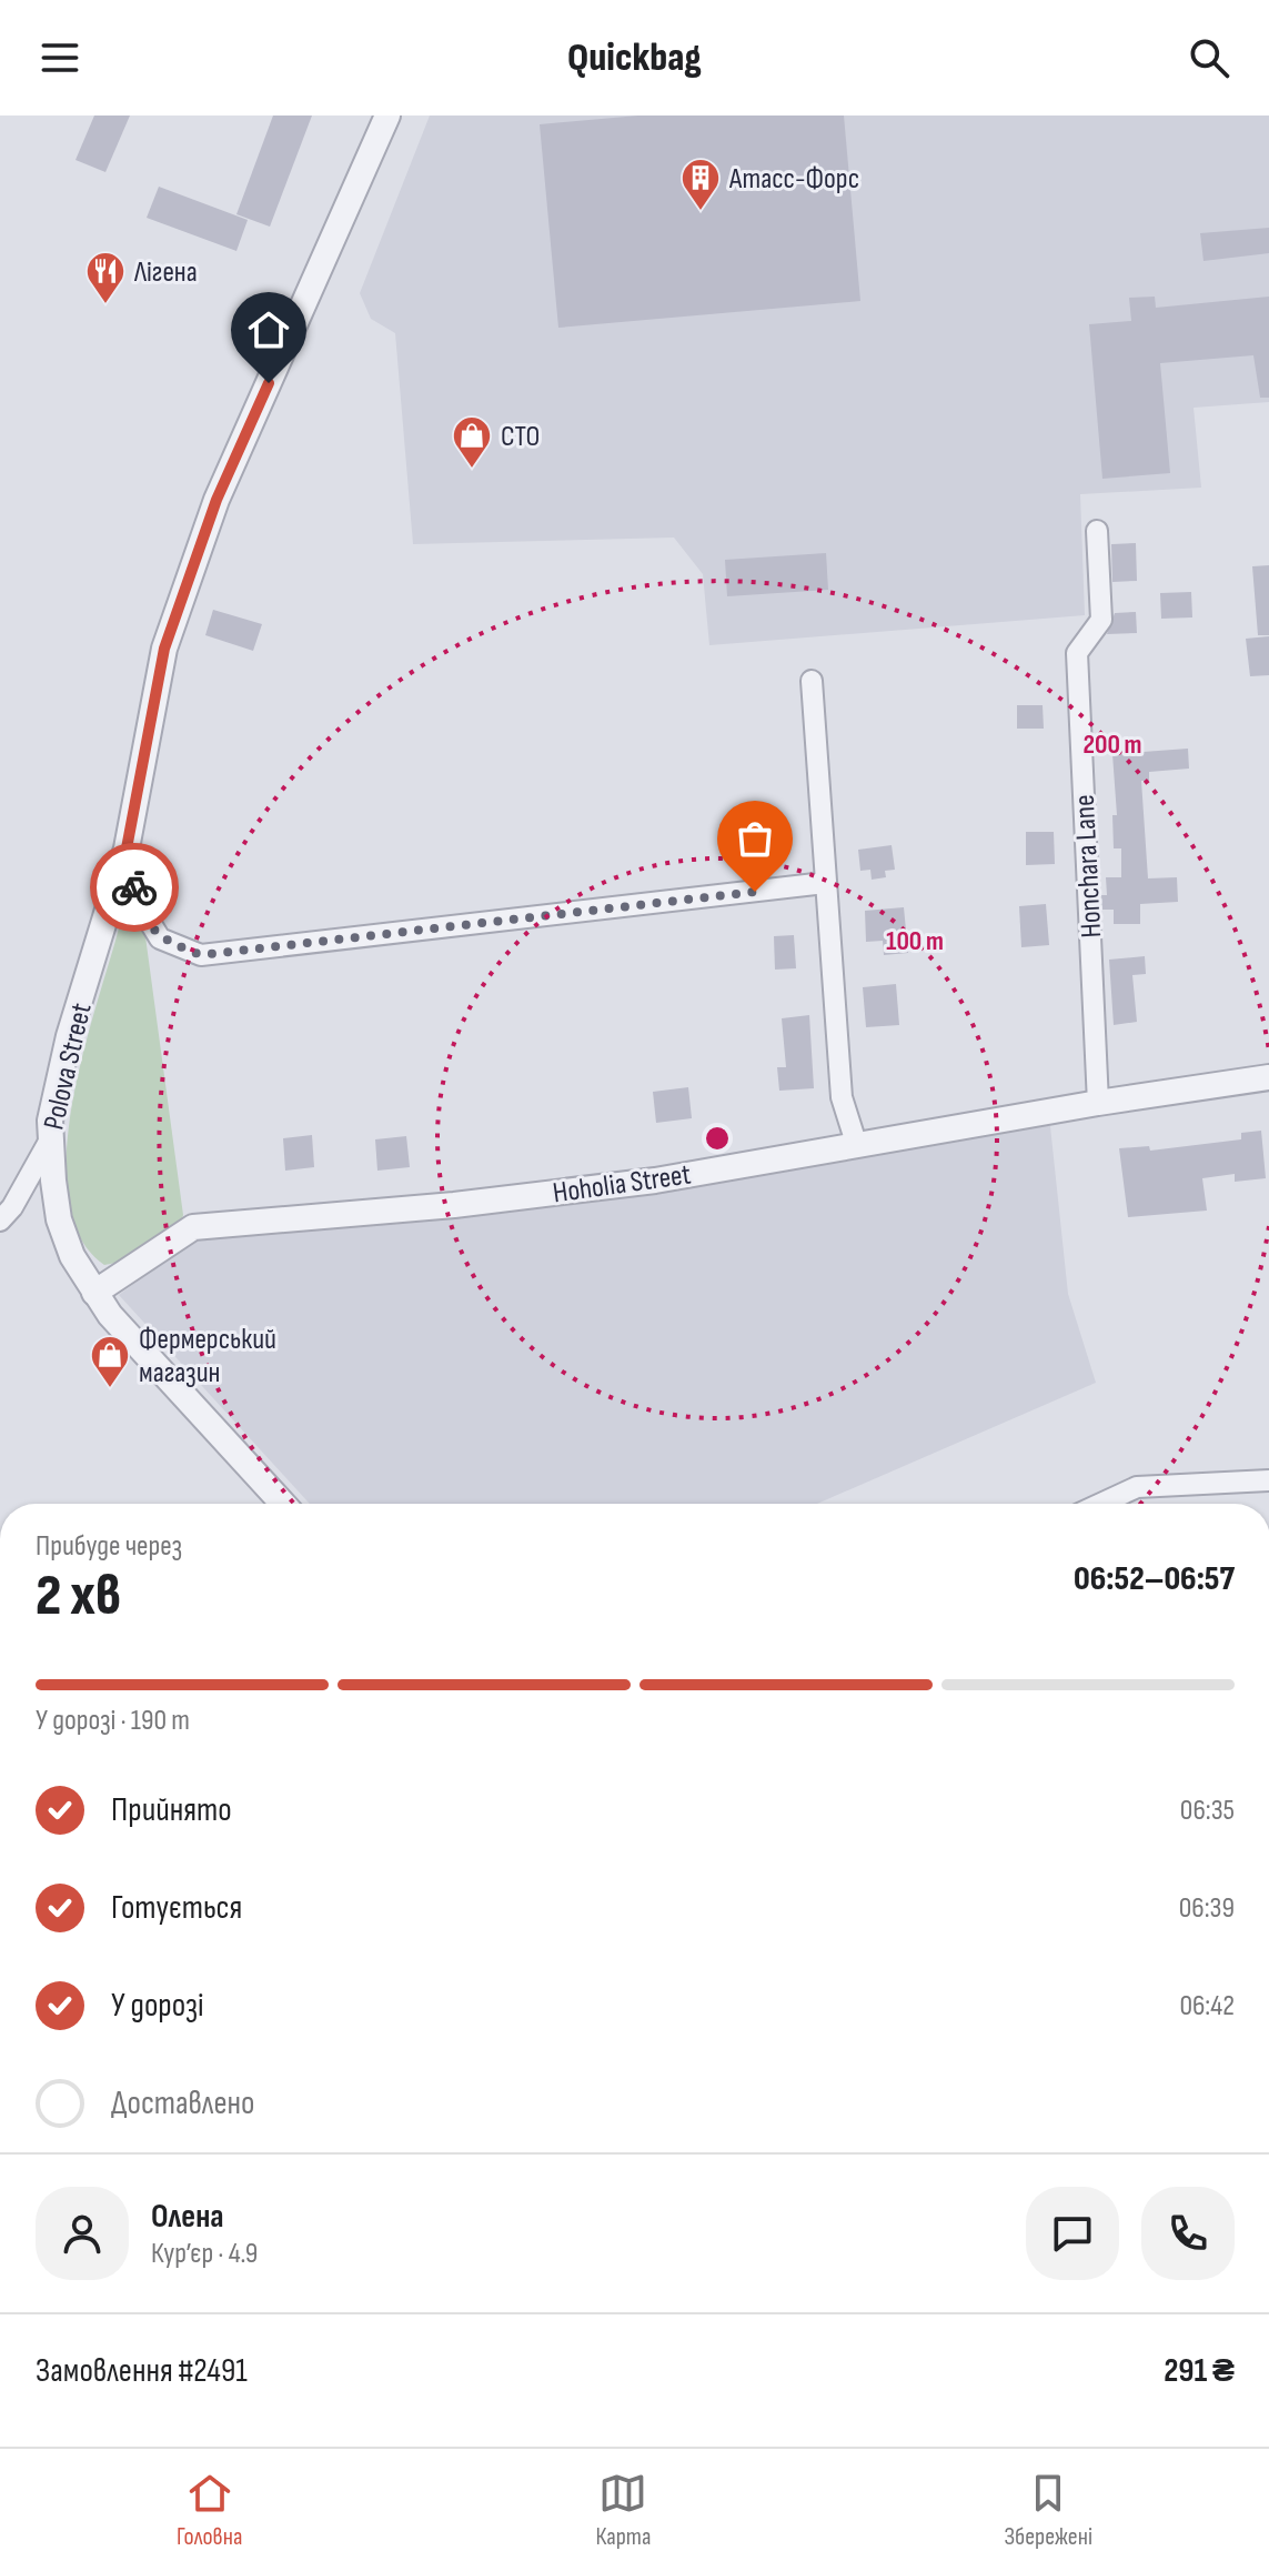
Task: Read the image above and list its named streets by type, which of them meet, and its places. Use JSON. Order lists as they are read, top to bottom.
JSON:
{
  "streets": {
    "street": ["Honchara Lane", "Polova Street", "Hoholia Street"]
  },
  "crossings": [
    ["Honchara Lane", "Hoholia Street"],
    ["Polova Street", "Hoholia Street"]
  ],
  "places": {
    "building": ["Атасс-Форс"],
    "restaurant": ["Лігена"],
    "shop": ["СТО", "Фермерський магазин"]
  },
  "page": {
    "header": "Quickbag",
    "heading": ["2 хв", "Прибуде через", "06:52–06:57"],
    "panel": [
      "Олена",
      "Кур’єр · 4.9",
      "Замовлення #2491",
      "291 ₴"
    ],
    "bar": "У дорозі · 190 m",
    "list": [
      ["Прийнято", "06:35"],
      ["Готується", "06:39"],
      ["У дорозі", "06:42"],
      "Доставлено"
    ],
    "tabs": ["Головна", "Карта", "Збережені"]
  },
  "rings": ["200 m", "100 m"]
}
